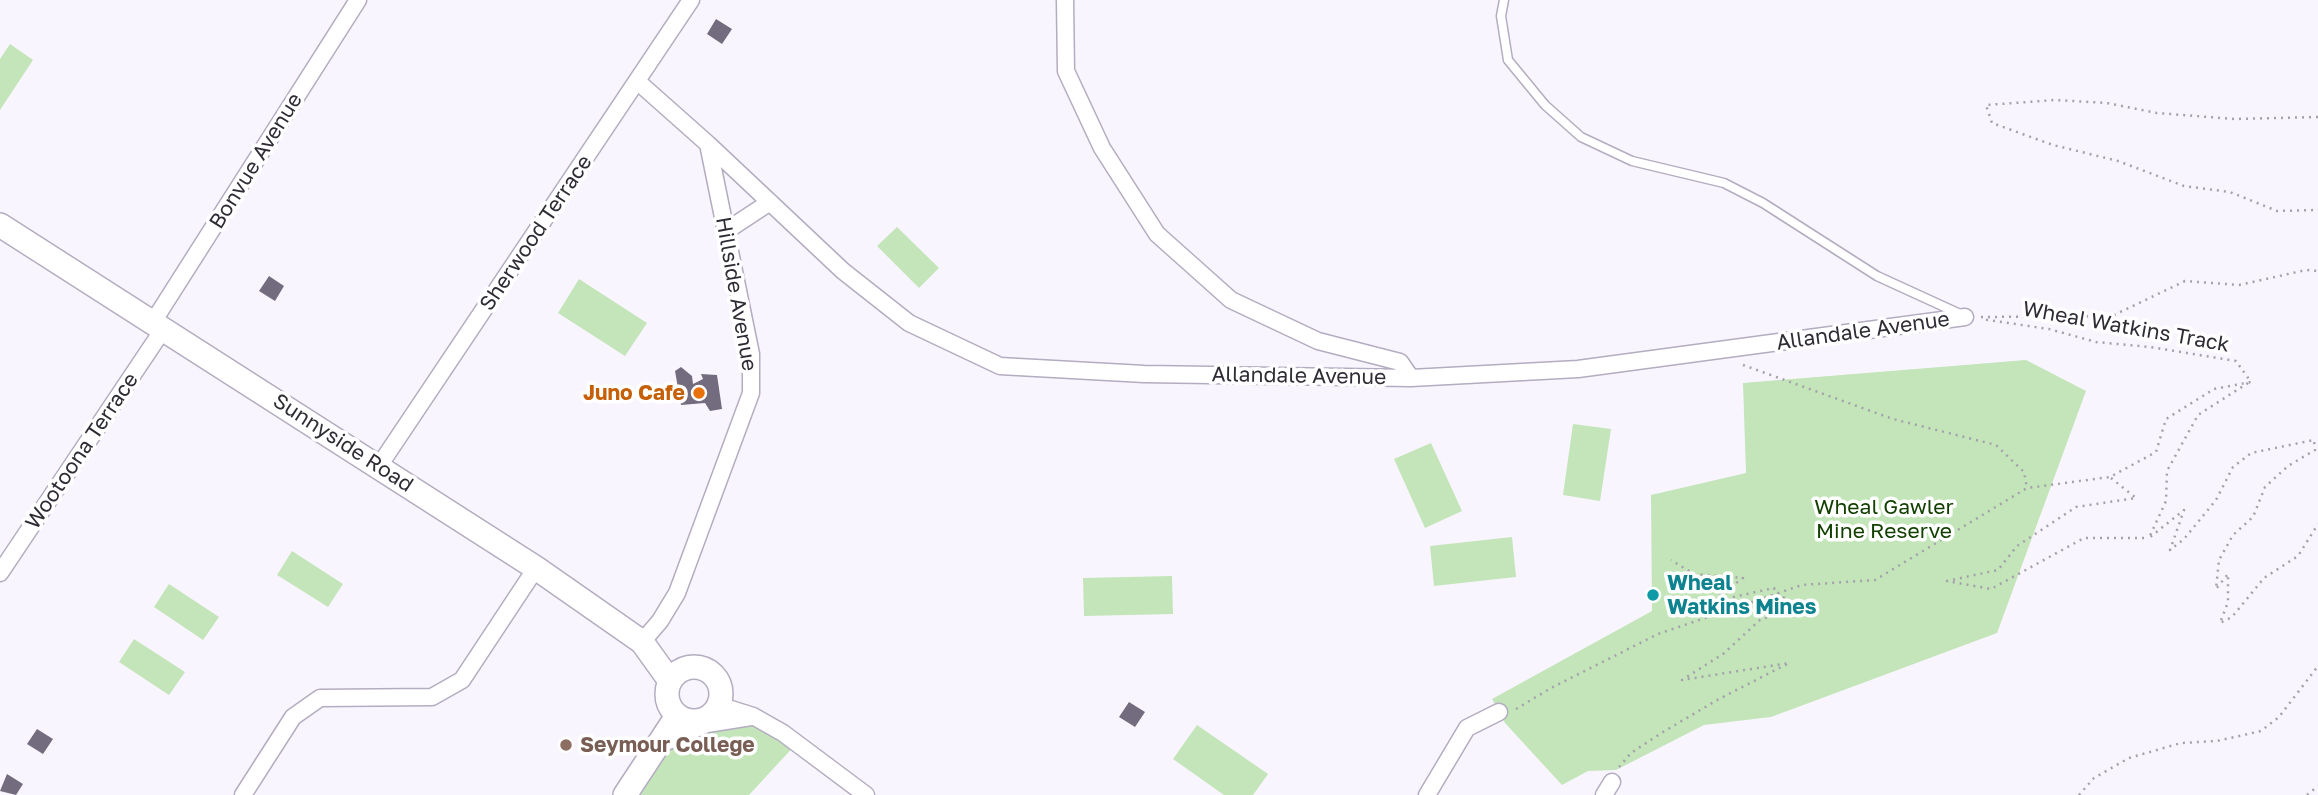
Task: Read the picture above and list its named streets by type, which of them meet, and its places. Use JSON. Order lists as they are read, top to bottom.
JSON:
{
  "streets": {
    "street": [
      "Bonvue Avenue",
      "Sherwood Terrace",
      "Hillside Avenue",
      "Allandale Avenue",
      "Sunnyside Road",
      "Wootoona Terrace"
    ],
    "path": ["Wheal Watkins Track"]
  },
  "crossings": [
    ["Bonvue Avenue", "Sunnyside Road"],
    ["Bonvue Avenue", "Wootoona Terrace"],
    ["Sherwood Terrace", "Sunnyside Road"],
    ["Hillside Avenue", "Allandale Avenue"],
    ["Hillside Avenue", "Sunnyside Road"],
    ["Wheal Watkins Track", "Allandale Avenue"],
    ["Sunnyside Road", "Wootoona Terrace"]
  ],
  "parks": ["Wheal Gawler Mine Reserve"],
  "places": ["Juno Cafe", "Wheal Watkins Mines", "Seymour College"]
}
